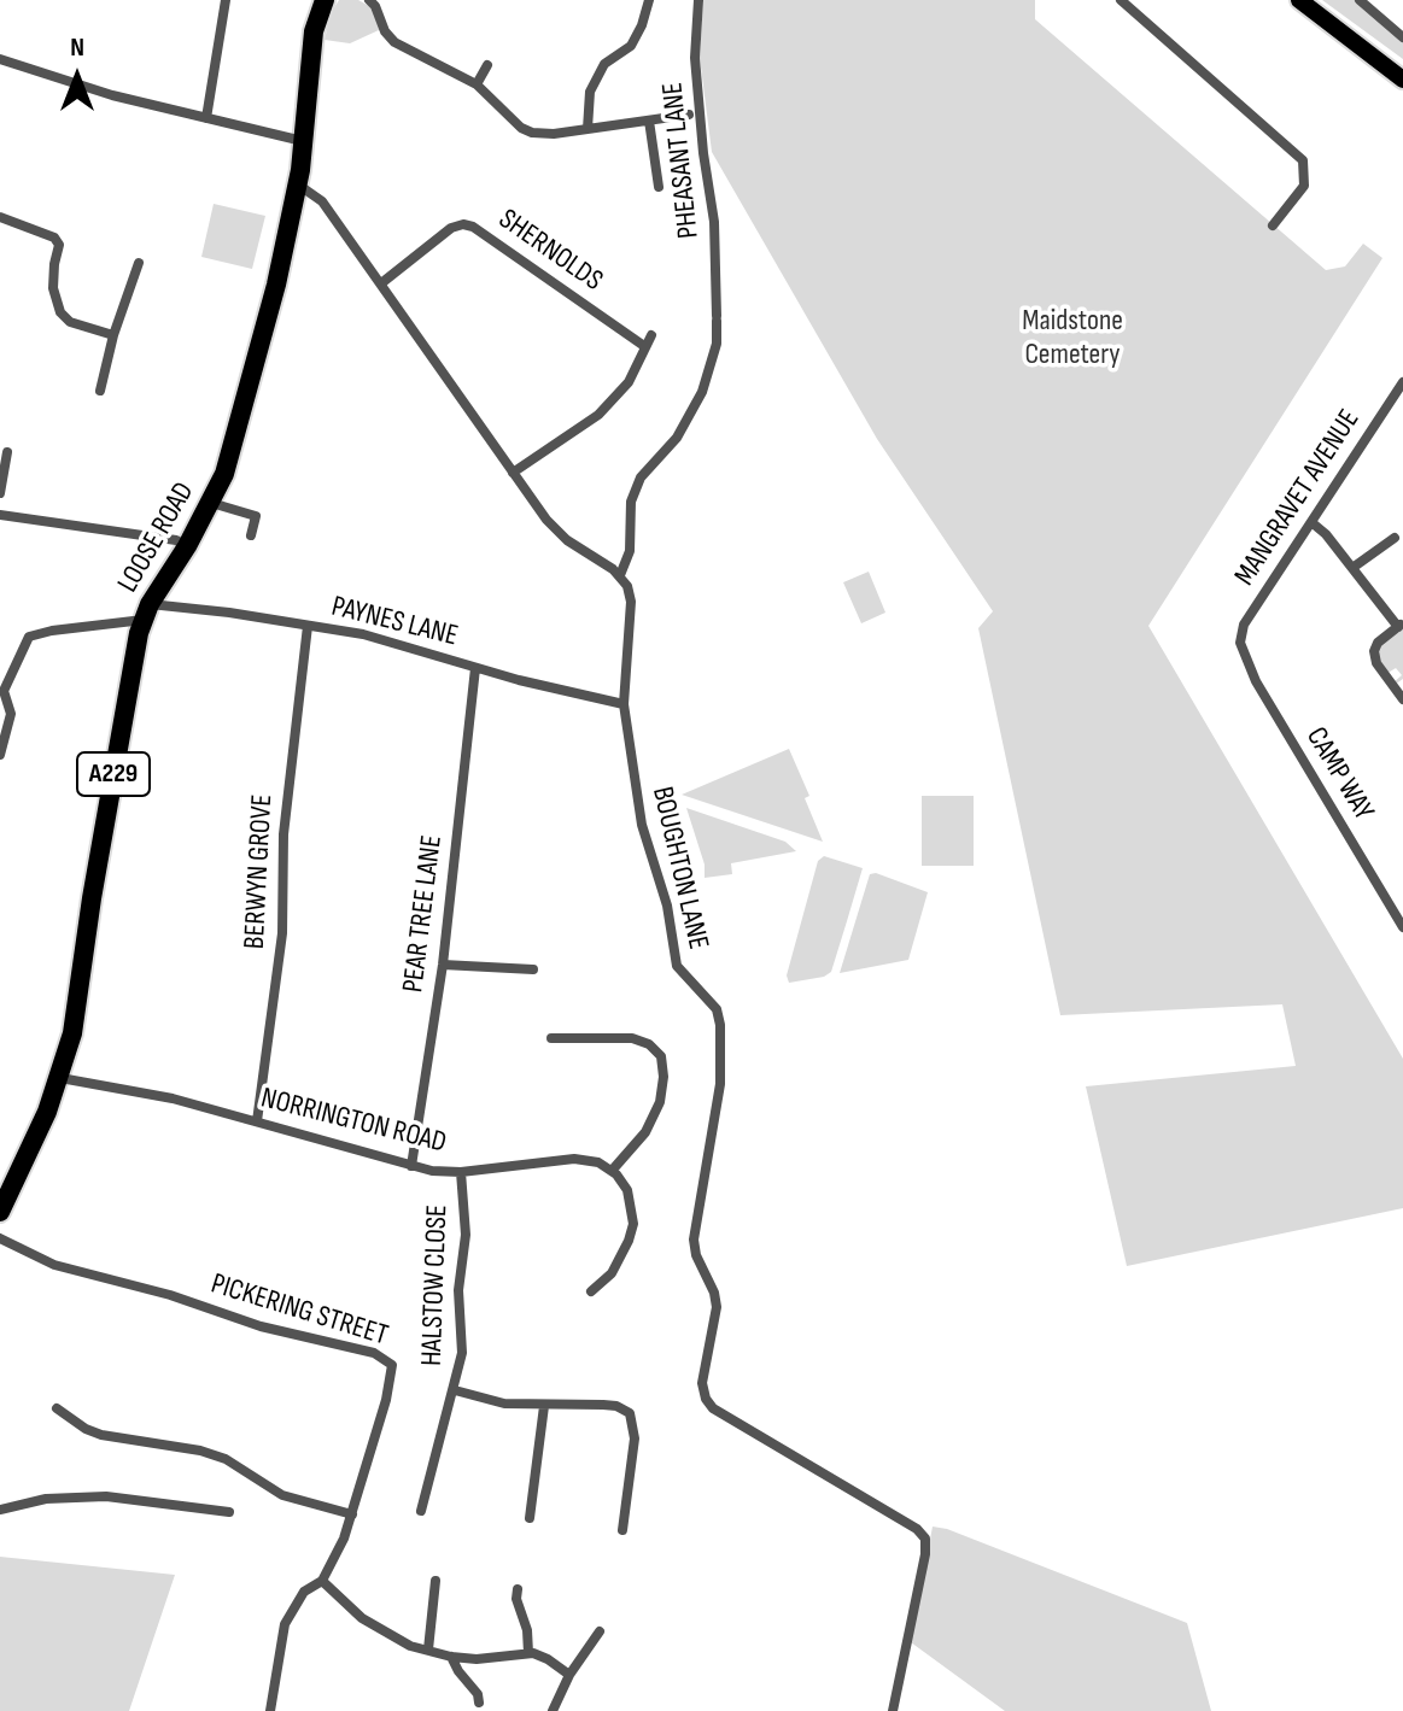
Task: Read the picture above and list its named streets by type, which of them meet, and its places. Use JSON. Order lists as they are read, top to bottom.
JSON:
{
  "streets": {
    "highway": ["LOOSE ROAD", "A229"],
    "street": [
      "PHEASANT LANE",
      "SHERNOLDS",
      "MANGRAVET AVENUE",
      "PAYNES LANE",
      "CAMP WAY",
      "BOUGHTON LANE",
      "BERWYN GROVE",
      "PEAR TREE LANE",
      "NORRINGTON ROAD",
      "HALSTOW CLOSE",
      "PICKERING STREET"
    ]
  },
  "crossings": [
    ["PHEASANT LANE", "BOUGHTON LANE"],
    ["MANGRAVET AVENUE", "CAMP WAY"],
    ["LOOSE ROAD", "PAYNES LANE"],
    ["LOOSE ROAD", "NORRINGTON ROAD"],
    ["PAYNES LANE", "BOUGHTON LANE"],
    ["PAYNES LANE", "BERWYN GROVE"],
    ["PAYNES LANE", "PEAR TREE LANE"],
    ["BERWYN GROVE", "NORRINGTON ROAD"],
    ["PEAR TREE LANE", "NORRINGTON ROAD"],
    ["NORRINGTON ROAD", "HALSTOW CLOSE"]
  ],
  "parks": ["Maidstone Cemetery"],
  "north": "top"
}
